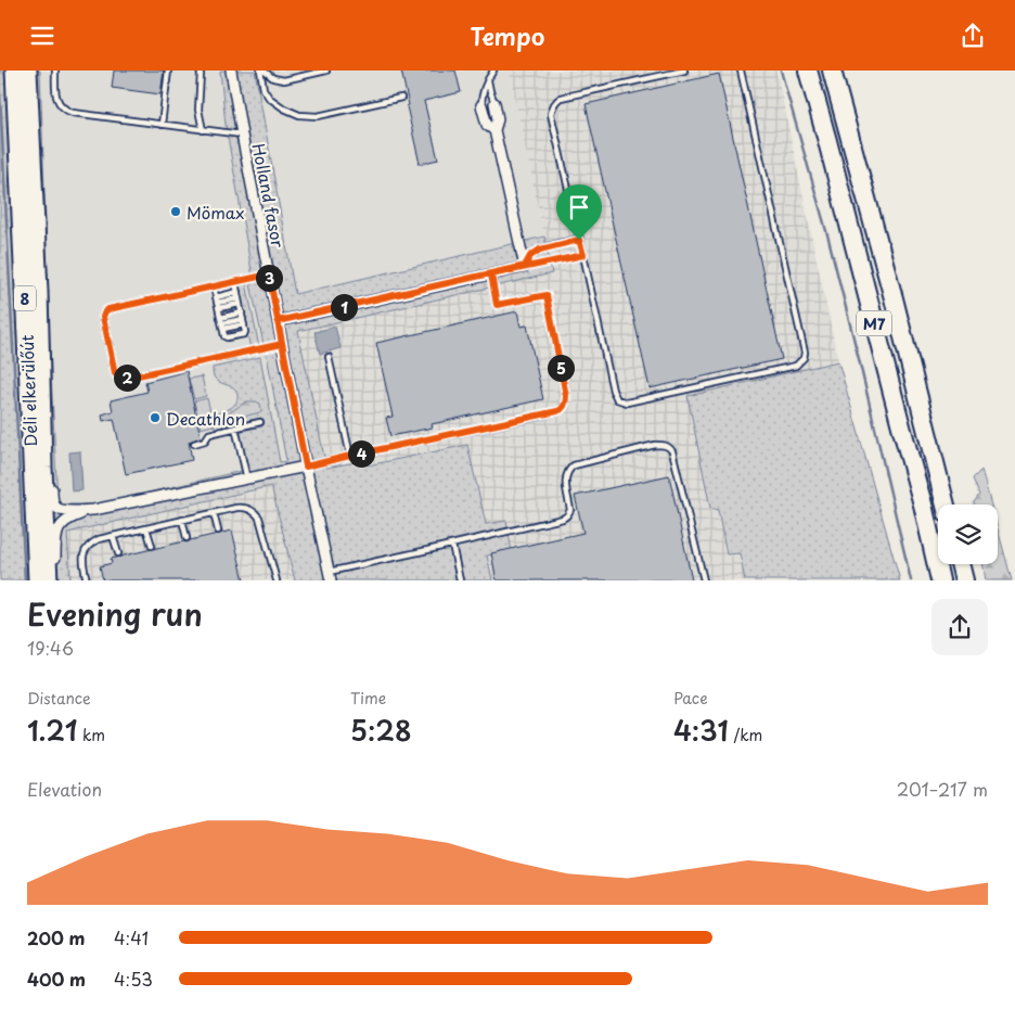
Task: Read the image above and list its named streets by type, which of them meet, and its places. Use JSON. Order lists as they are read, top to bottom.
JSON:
{
  "streets": {
    "highway": ["M7"],
    "main road": ["8", "Déli elkerülőút"],
    "street": ["Holland fasor"]
  },
  "places": ["Mömax", "Decathlon"],
  "page": {
    "header": "Tempo",
    "pins": [
      "3",
      "1",
      "5",
      "2",
      "4"
    ],
    "heading": ["Evening run", "19:46"],
    "stats": [
      ["Distance", "1.21 km"],
      ["Time", "5:28"],
      ["Pace", "4:31 /km"]
    ],
    "chart": ["Elevation", "201–217 m"],
    "list": [
      {
        "name": "200 m",
        "note": "4:41"
      },
      {
        "name": "400 m",
        "note": "4:53"
      }
    ]
  }
}
